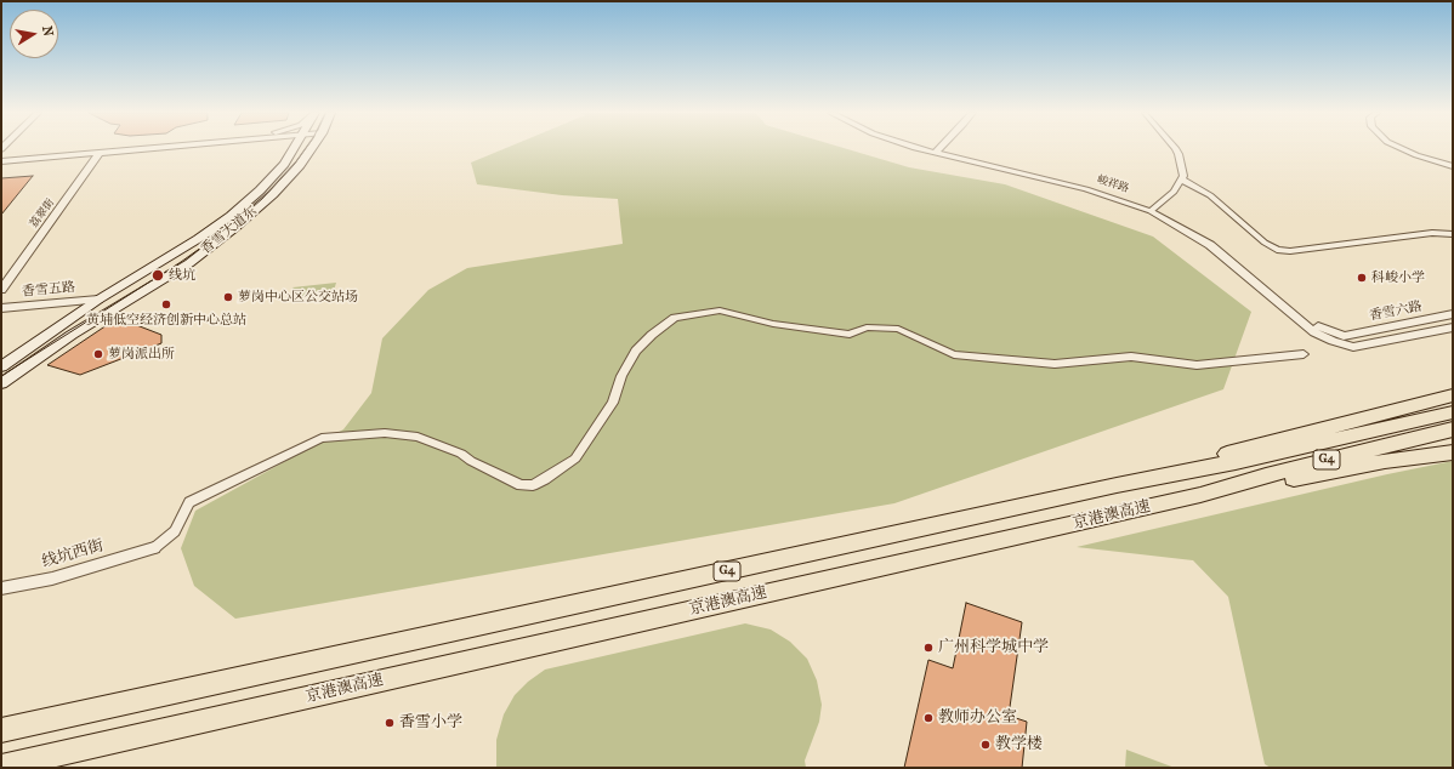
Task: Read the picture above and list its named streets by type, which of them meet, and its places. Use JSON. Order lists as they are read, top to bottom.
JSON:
{
  "streets": {
    "highway": ["G4", "京港澳高速"],
    "main road": ["香雪大道东"],
    "street": [
      "峻祥路",
      "荔翠街",
      "香雪五路",
      "香雪六路",
      "线坑西街"
    ]
  },
  "crossings": [
    ["峻祥路", "香雪六路"],
    ["香雪大道东", "香雪五路"]
  ],
  "places": [
    "线坑",
    "科峻小学",
    "萝岗中心区公交站场",
    "黄埔低空经济创新中心总站",
    "萝岗派出所",
    "广州科学城中学",
    "教师办公室",
    "香雪小学",
    "教学楼"
  ],
  "north": "right"
}
